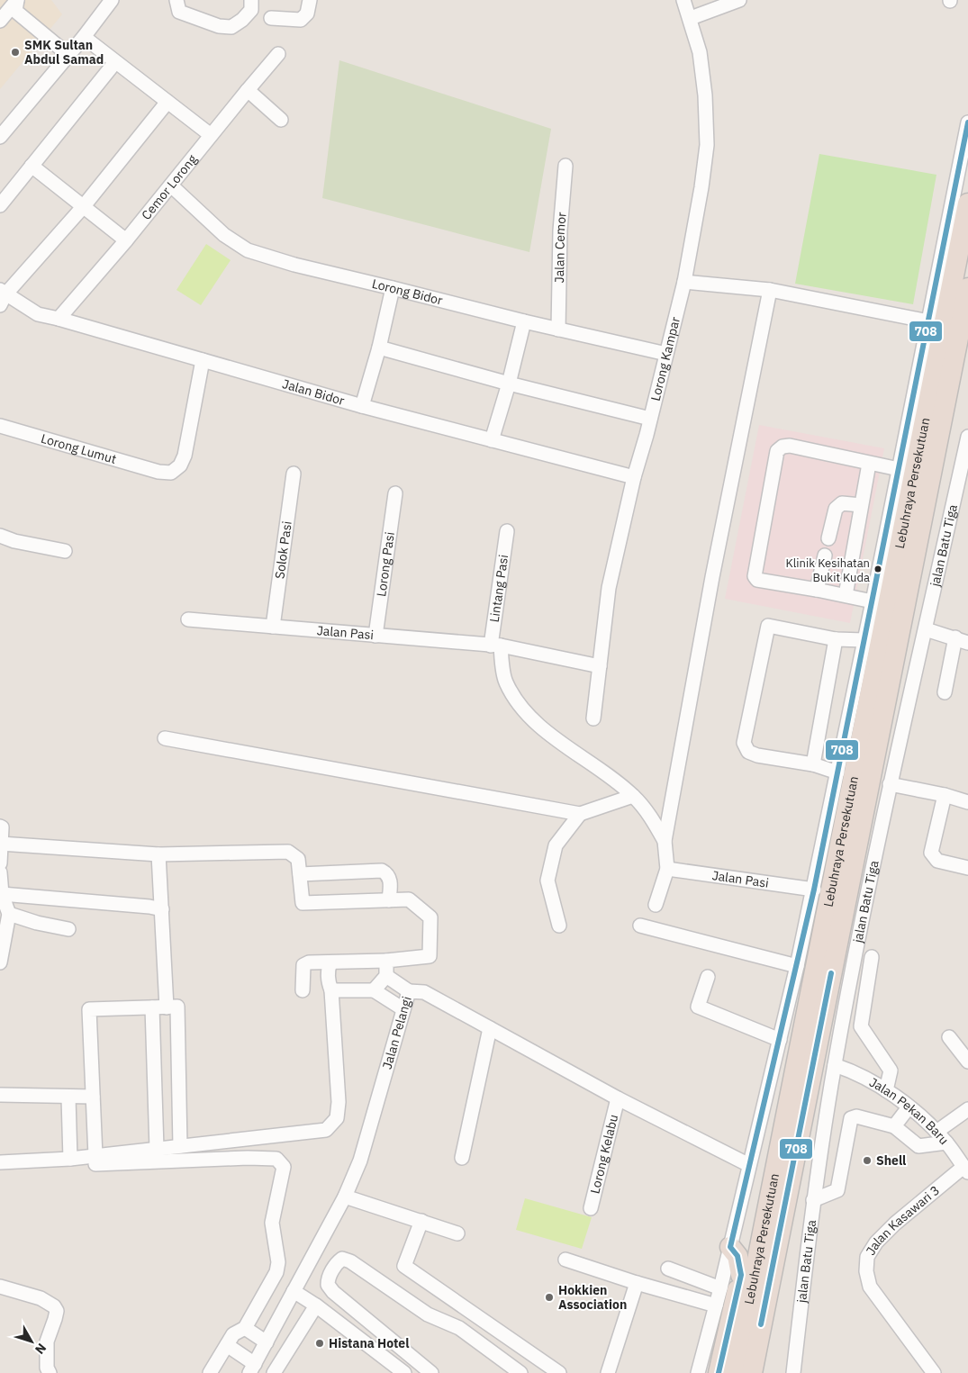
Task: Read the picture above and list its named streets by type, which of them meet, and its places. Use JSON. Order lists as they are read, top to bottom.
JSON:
{
  "streets": {
    "highway": ["Lebuhraya Persekutuan"],
    "street": [
      "Cemor Lorong",
      "Jalan Cemor",
      "Lorong Bidor",
      "Lorong Kampar",
      "Jalan Bidor",
      "Lorong Lumut",
      "jalan Batu Tiga",
      "Solok Pasi",
      "Lorong Pasi",
      "Lintang Pasi",
      "Jalan Pasi",
      "Jalan Pelangi",
      "Jalan Pekan Baru",
      "Lorong Kelabu",
      "Jalan Kasawari 3"
    ]
  },
  "crossings": [
    ["Cemor Lorong", "Lorong Bidor"],
    ["Cemor Lorong", "Jalan Bidor"],
    ["Jalan Cemor", "Lorong Bidor"],
    ["Lorong Bidor", "Lorong Kampar"],
    ["Lorong Kampar", "Jalan Bidor"],
    ["Lorong Kampar", "Jalan Pasi"],
    ["Jalan Bidor", "Lorong Lumut"],
    ["jalan Batu Tiga", "Jalan Pekan Baru"],
    ["Solok Pasi", "Jalan Pasi"],
    ["Lorong Pasi", "Jalan Pasi"],
    ["Lintang Pasi", "Jalan Pasi"],
    ["Jalan Pelangi", "Lorong Kelabu"],
    ["Jalan Pekan Baru", "Jalan Kasawari 3"]
  ],
  "places": [
    "SMK Sultan Abdul Samad",
    "Klinik Kesihatan Bukit Kuda",
    "Shell",
    "Hokkien Association",
    "Histana Hotel"
  ],
  "lines": ["transit line 708"],
  "north": "bottom right"
}
